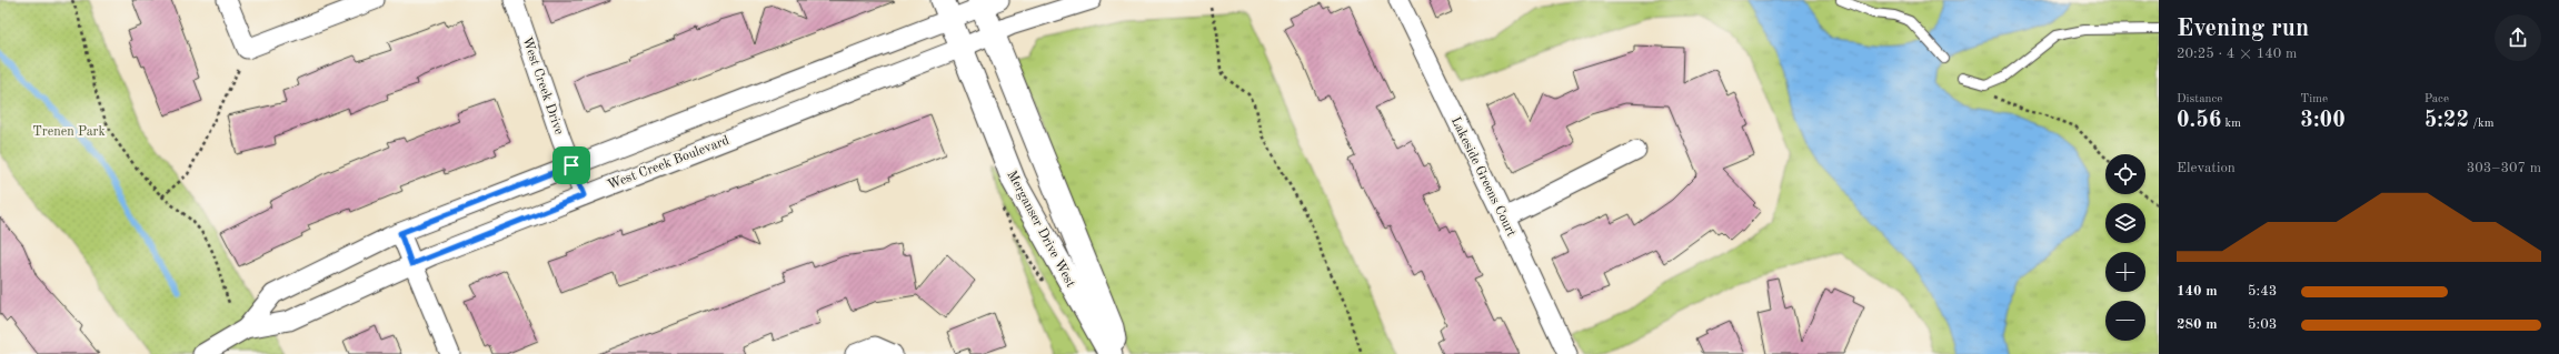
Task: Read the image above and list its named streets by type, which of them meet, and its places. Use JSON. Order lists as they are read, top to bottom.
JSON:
{
  "streets": {
    "street": [
      "West Creek Drive",
      "West Creek Boulevard",
      "Lakeside Greens Court",
      "Merganser Drive West"
    ]
  },
  "crossings": [
    ["West Creek Drive", "West Creek Boulevard"],
    ["West Creek Boulevard", "Merganser Drive West"]
  ],
  "parks": ["Trenen Park"],
  "page": {
    "heading": ["Evening run", "20:25 · 4 × 140 m"],
    "stats": [
      ["Distance", "0.56 km"],
      ["Time", "3:00"],
      ["Pace", "5:22 /km"]
    ],
    "chart": ["Elevation", "303–307 m"],
    "map_buttons": ["+", "−"],
    "list": [
      {
        "name": "140 m",
        "note": "5:43"
      },
      {
        "name": "280 m",
        "note": "5:03"
      }
    ]
  }
}
